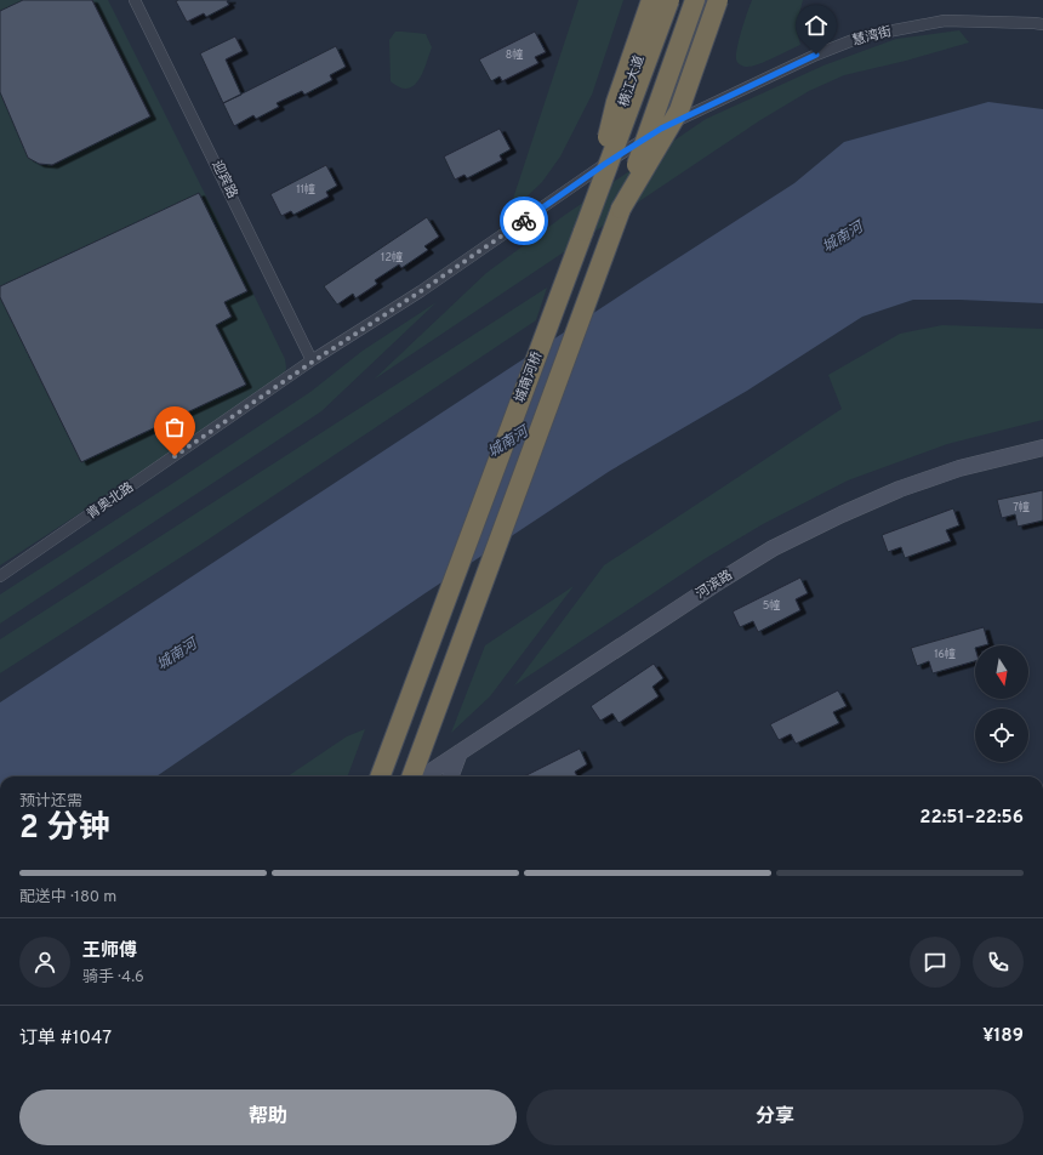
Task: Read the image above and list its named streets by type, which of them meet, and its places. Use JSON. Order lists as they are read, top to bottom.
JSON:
{
  "streets": {
    "highway": ["城南河桥"],
    "street": [
      "慧湾街",
      "横江大道",
      "迎宾路",
      "青奥北路",
      "河滨路"
    ]
  },
  "crossings": [
    ["慧湾街", "横江大道"],
    ["慧湾街", "青奥北路"],
    ["横江大道", "青奥北路"],
    ["迎宾路", "青奥北路"]
  ],
  "water": ["城南河"],
  "house_numbers": [
    "8幢",
    "11幢",
    "12幢",
    "7幢",
    "5幢",
    "16幢"
  ],
  "north": "bottom",
  "page": {
    "heading": ["2 分钟", "预计还需", "22:51–22:56"],
    "panel": [
      "王师傅",
      "骑手 · 4.6",
      "订单 #1047",
      "¥189"
    ],
    "bar": "配送中 · 180 m",
    "buttons": ["帮助", "分享"]
  }
}
